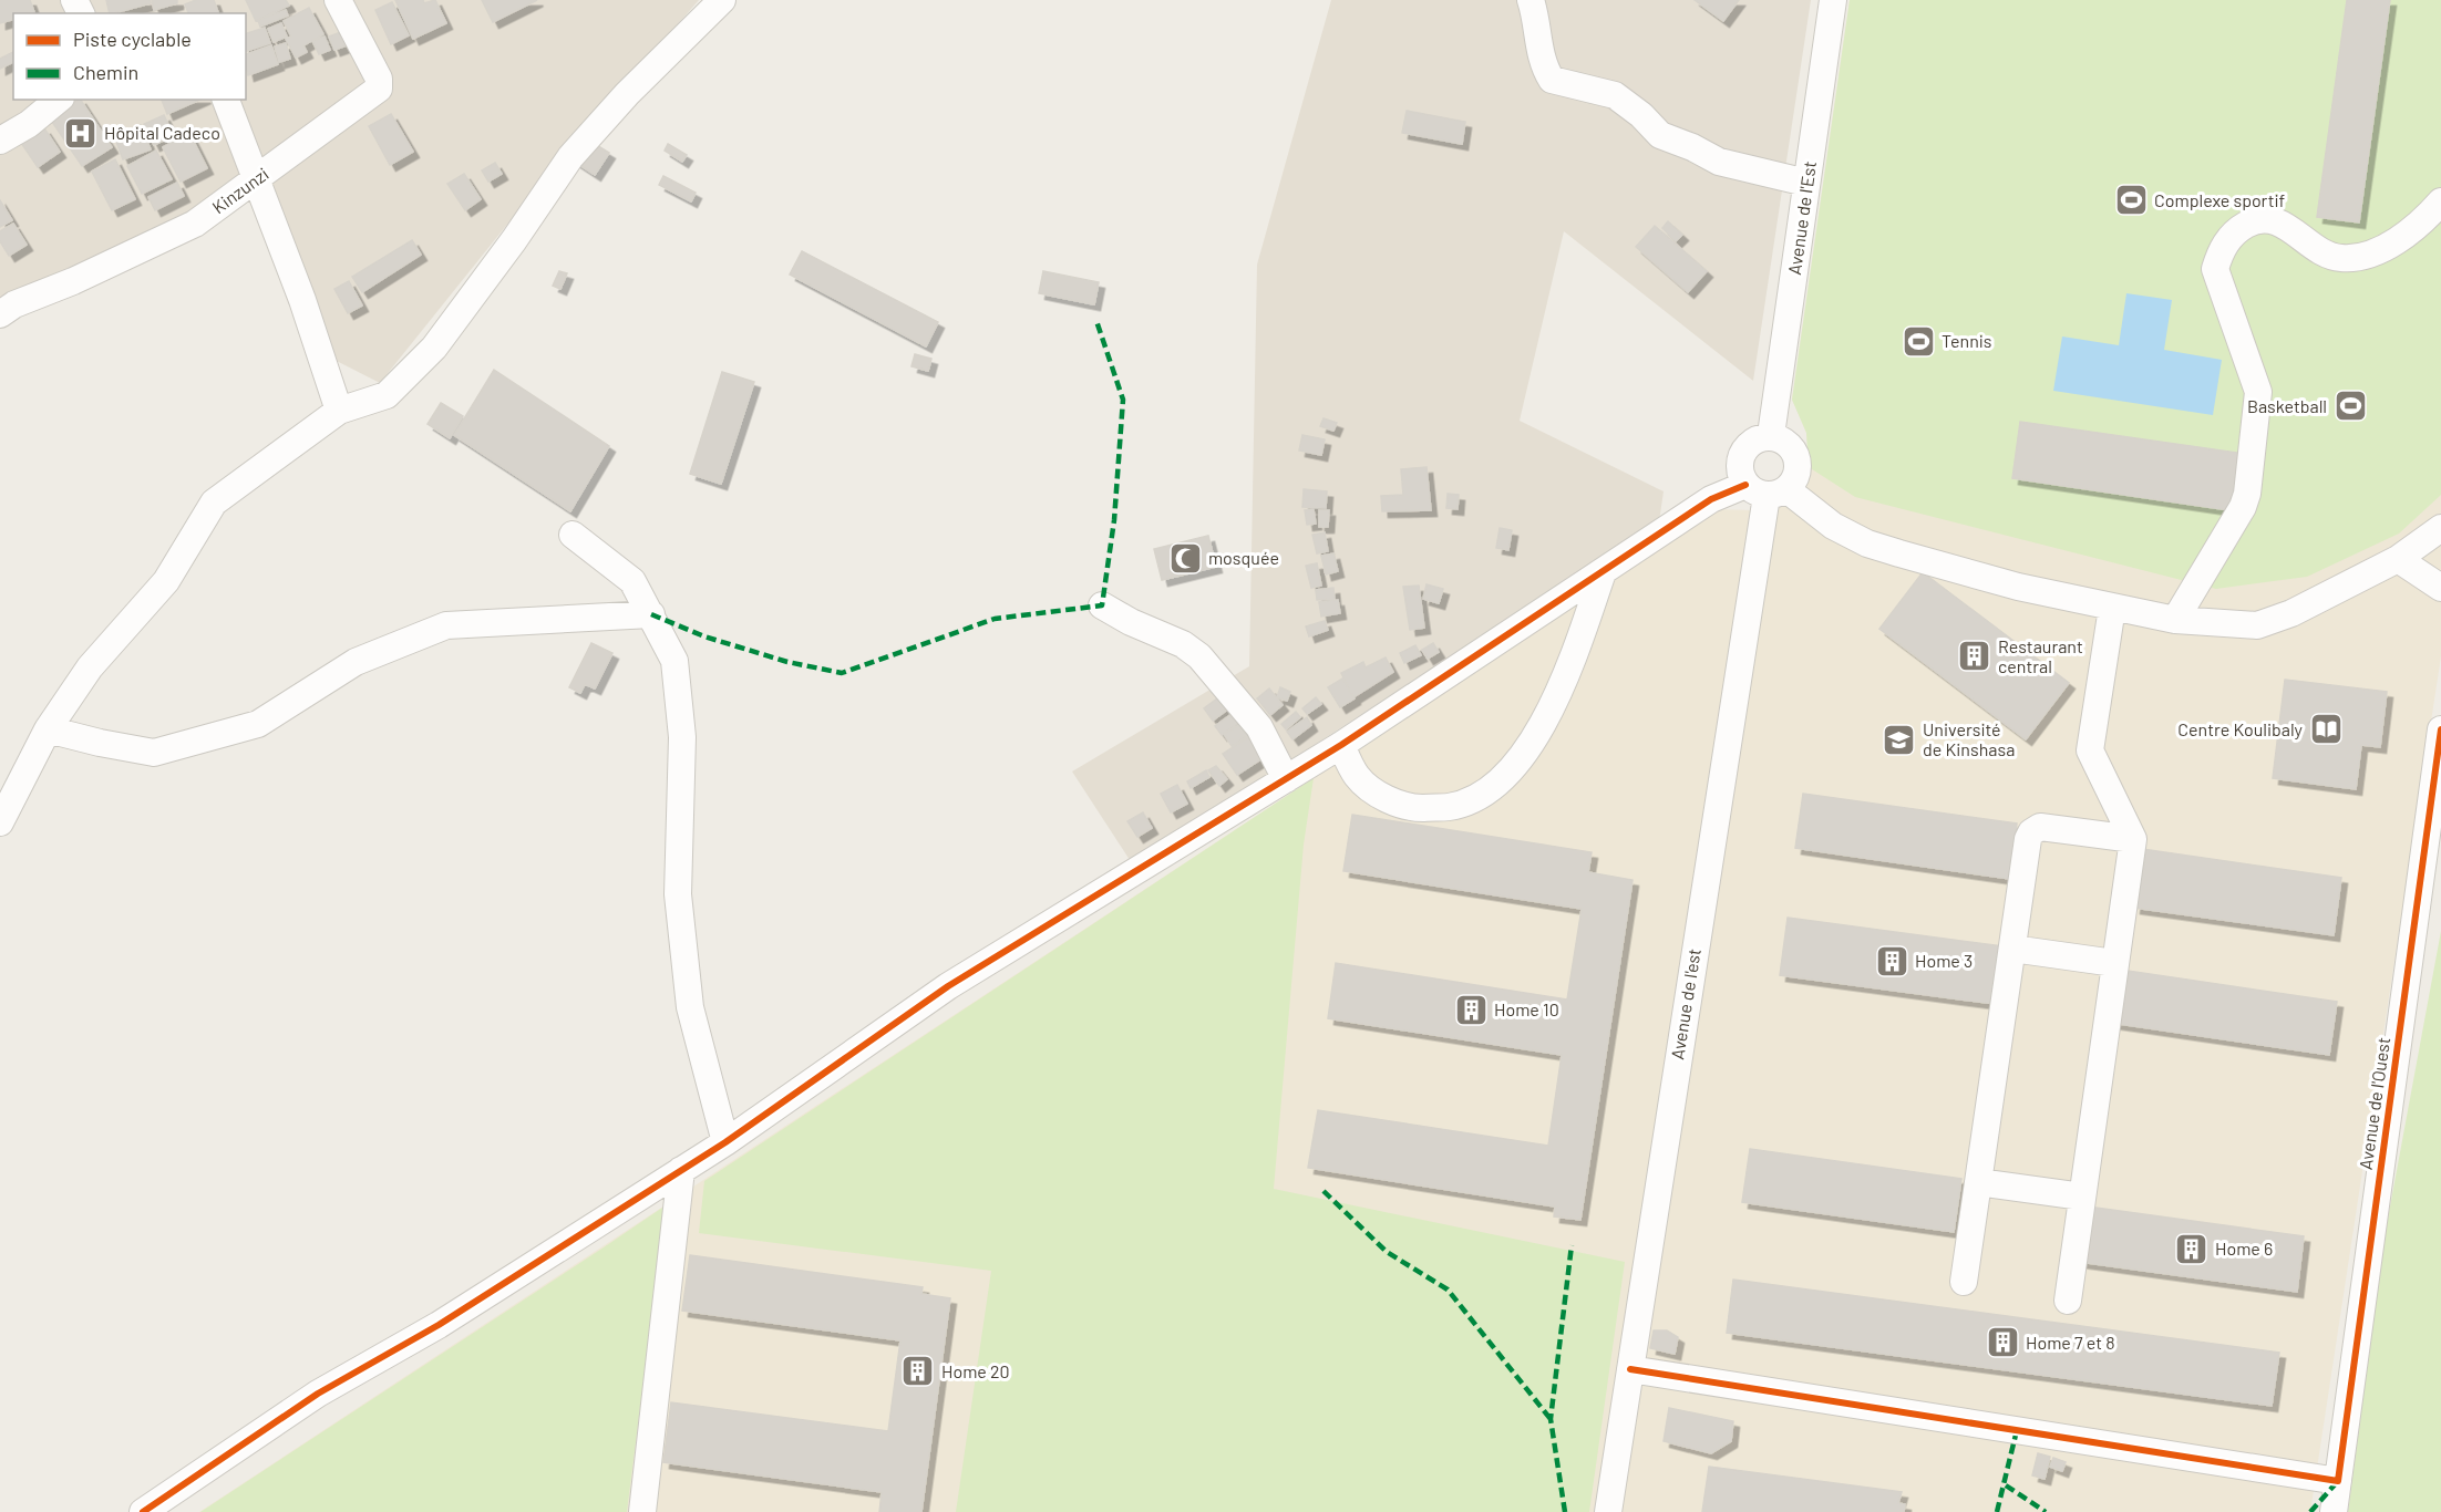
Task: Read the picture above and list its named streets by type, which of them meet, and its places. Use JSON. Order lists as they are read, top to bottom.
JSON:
{
  "streets": {
    "street": [
      "Kinzunzi",
      "Avenue de l'Est",
      "Avenue de l'est",
      "Avenue de l'Ouest"
    ]
  },
  "crossings": [
    ["Avenue de l'Est", "Avenue de l'est"]
  ],
  "places": {
    "hospital": ["Hôpital Cadeco"],
    "sports": ["Complexe sportif", "Tennis", "Basketball"],
    "mosque": ["mosquée"],
    "building": [
      "Restaurant central",
      "Home 3",
      "Home 10",
      "Home 6",
      "Home 7 et 8",
      "Home 20"
    ],
    "library": ["Centre Koulibaly"],
    "school or university": ["Université de Kinshasa"]
  },
  "legend": ["Piste cyclable", "Chemin"]
}
